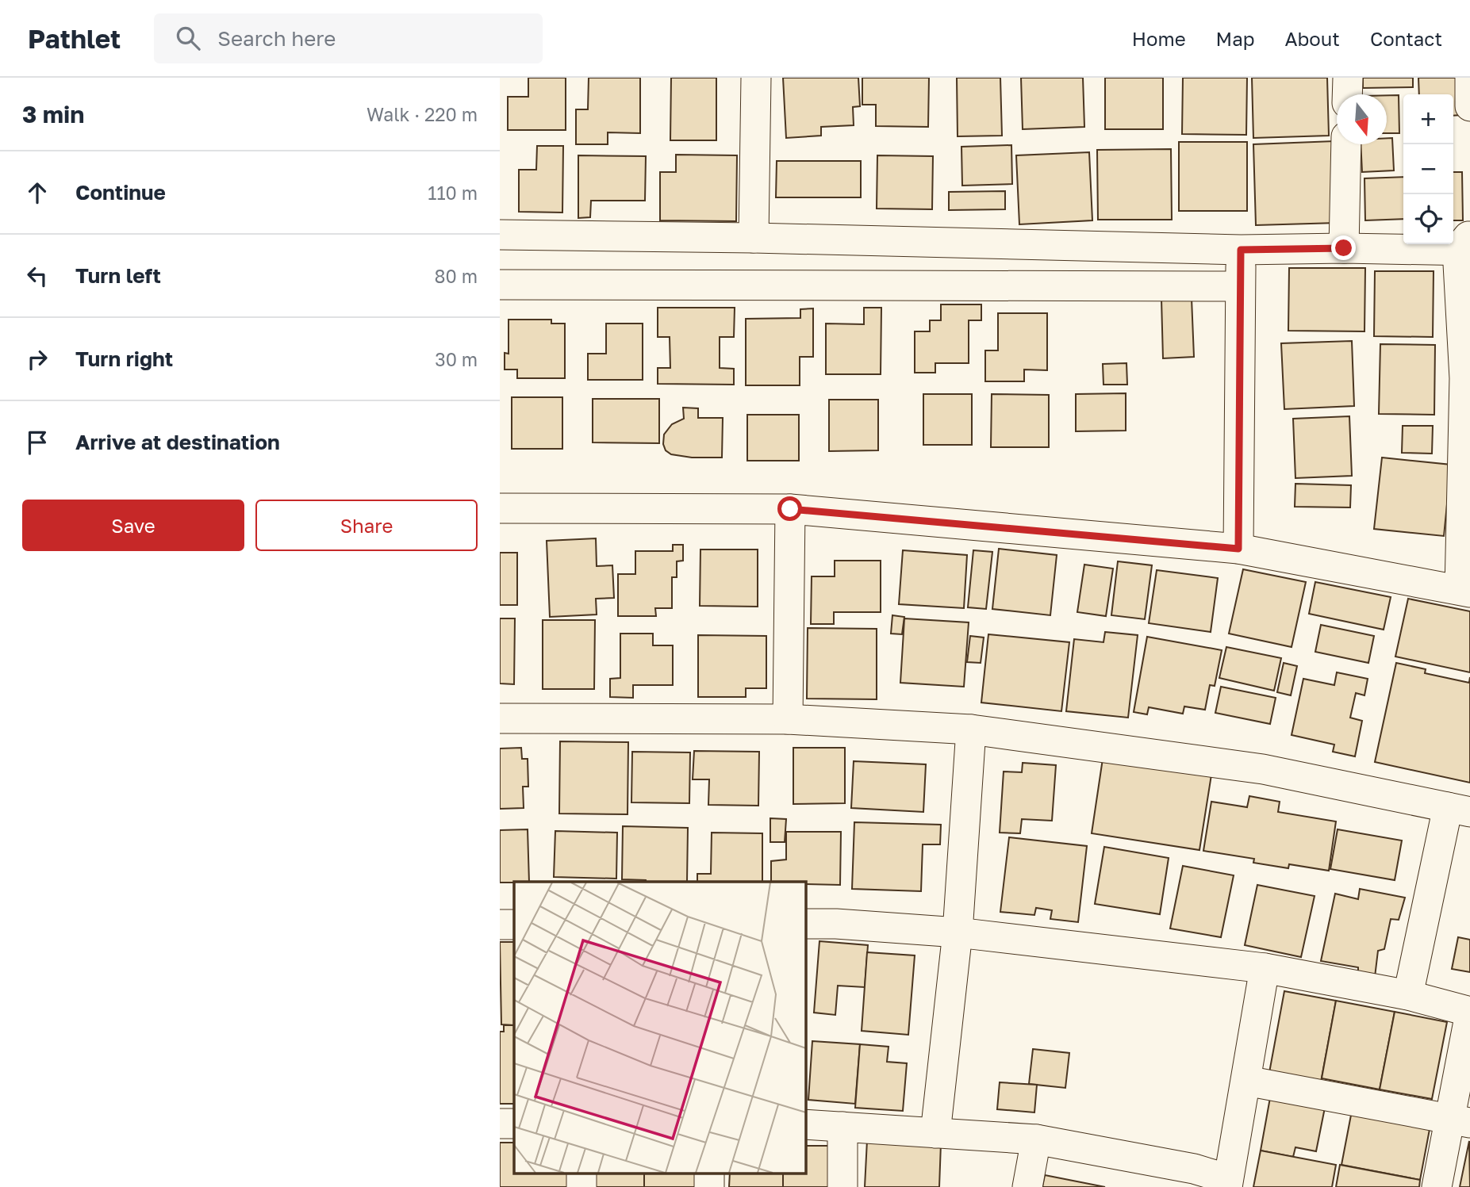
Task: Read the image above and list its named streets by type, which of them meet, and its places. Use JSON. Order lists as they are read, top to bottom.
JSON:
{
  "north": "bottom",
  "page": {
    "header": "Pathlet",
    "search": "Search here",
    "nav": [
      "Home",
      "Map",
      "About",
      "Contact"
    ],
    "heading": ["3 min", "Walk · 220 m"],
    "map_buttons": ["+", "−"],
    "list": [
      ["Continue", "110 m"],
      ["Turn left", "80 m"],
      ["Turn right", "30 m"],
      "Arrive at destination"
    ],
    "buttons": ["Save", "Share"]
  }
}
